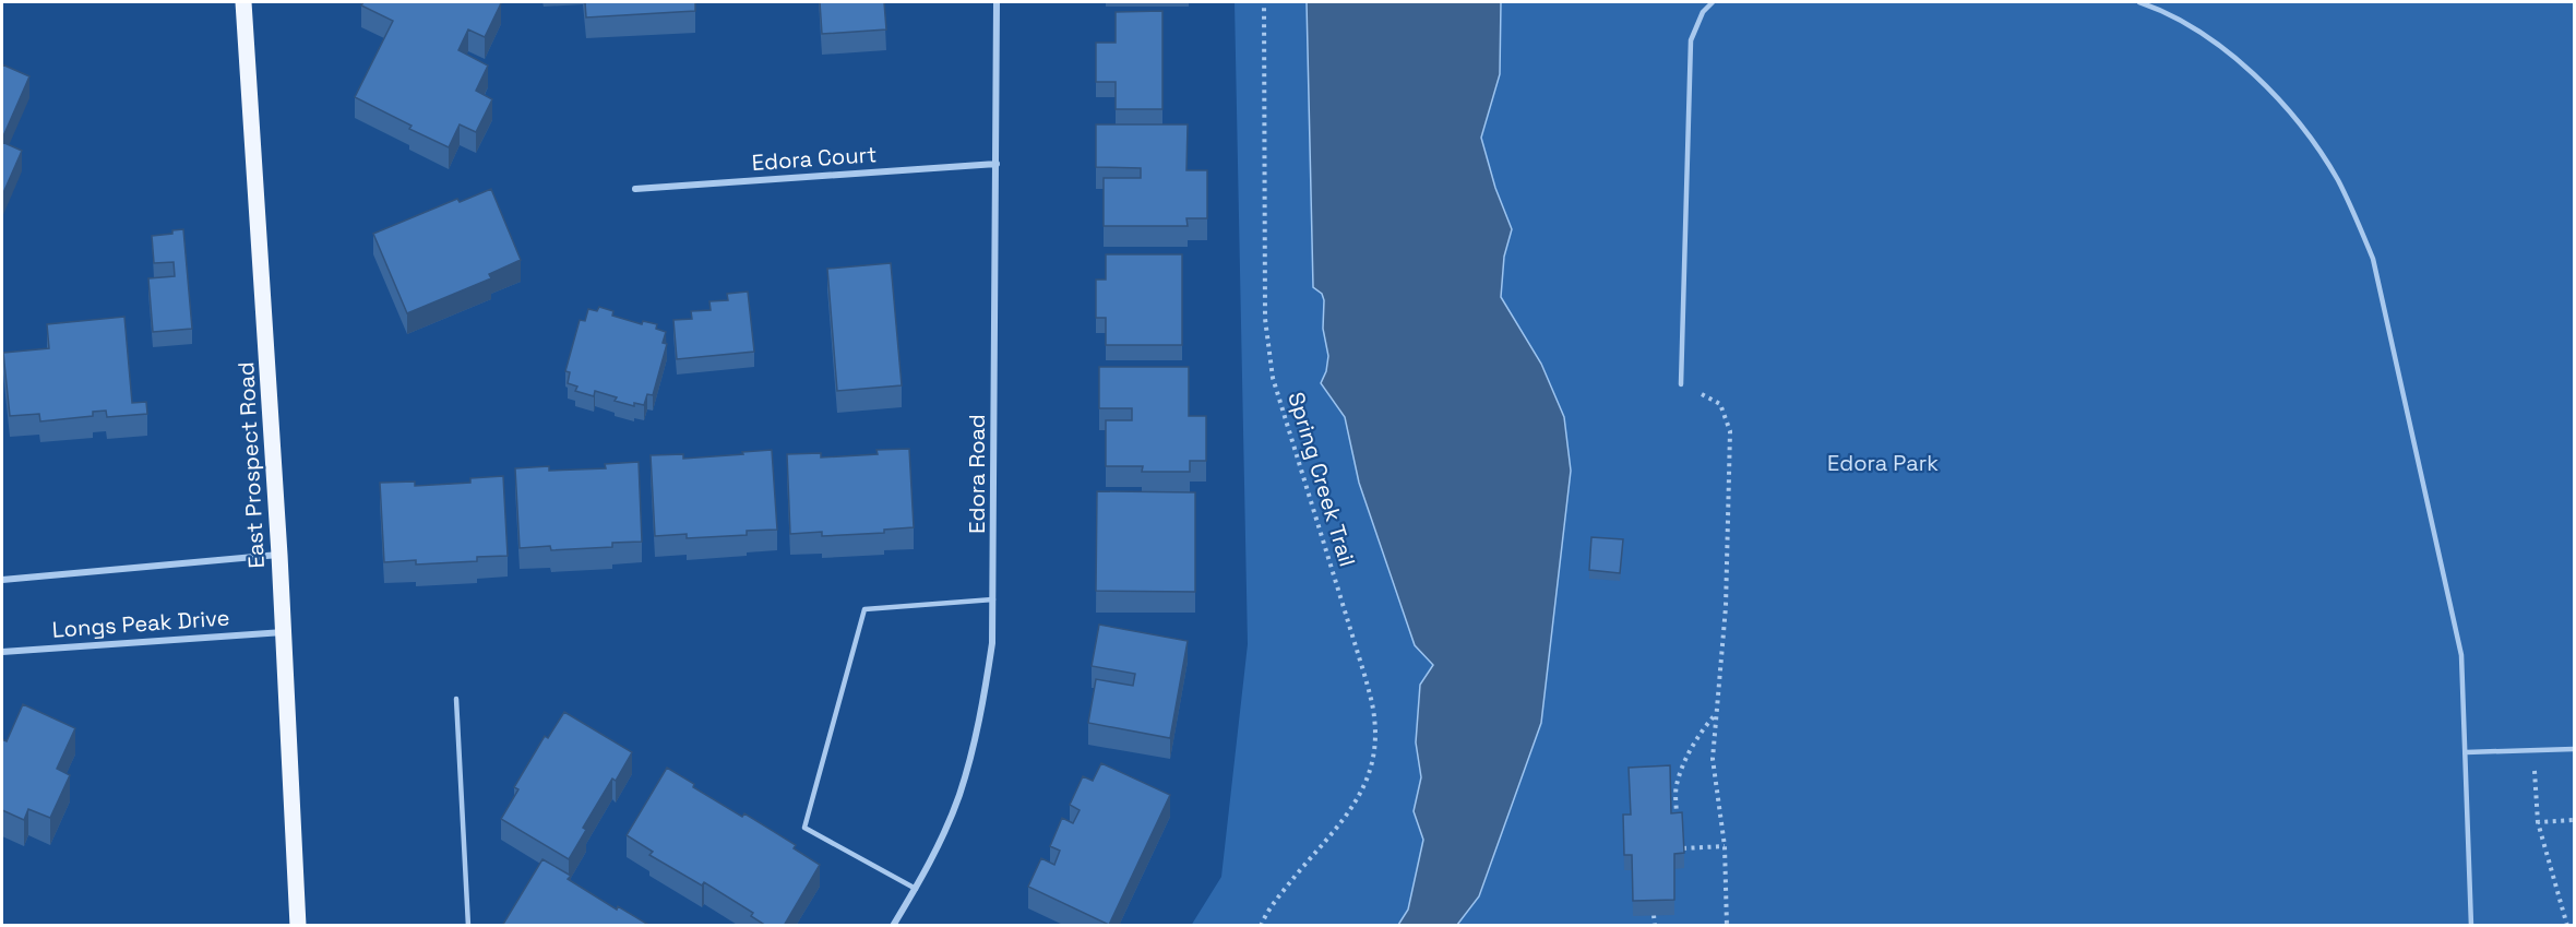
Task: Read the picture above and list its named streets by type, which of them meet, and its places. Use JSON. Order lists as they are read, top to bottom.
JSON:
{
  "streets": {
    "main road": ["East Prospect Road"],
    "street": ["Edora Court", "Edora Road", "Longs Peak Drive"],
    "path": ["Spring Creek Trail"]
  },
  "crossings": [
    ["Edora Court", "Edora Road"],
    ["East Prospect Road", "Longs Peak Drive"]
  ],
  "parks": ["Edora Park"]
}
